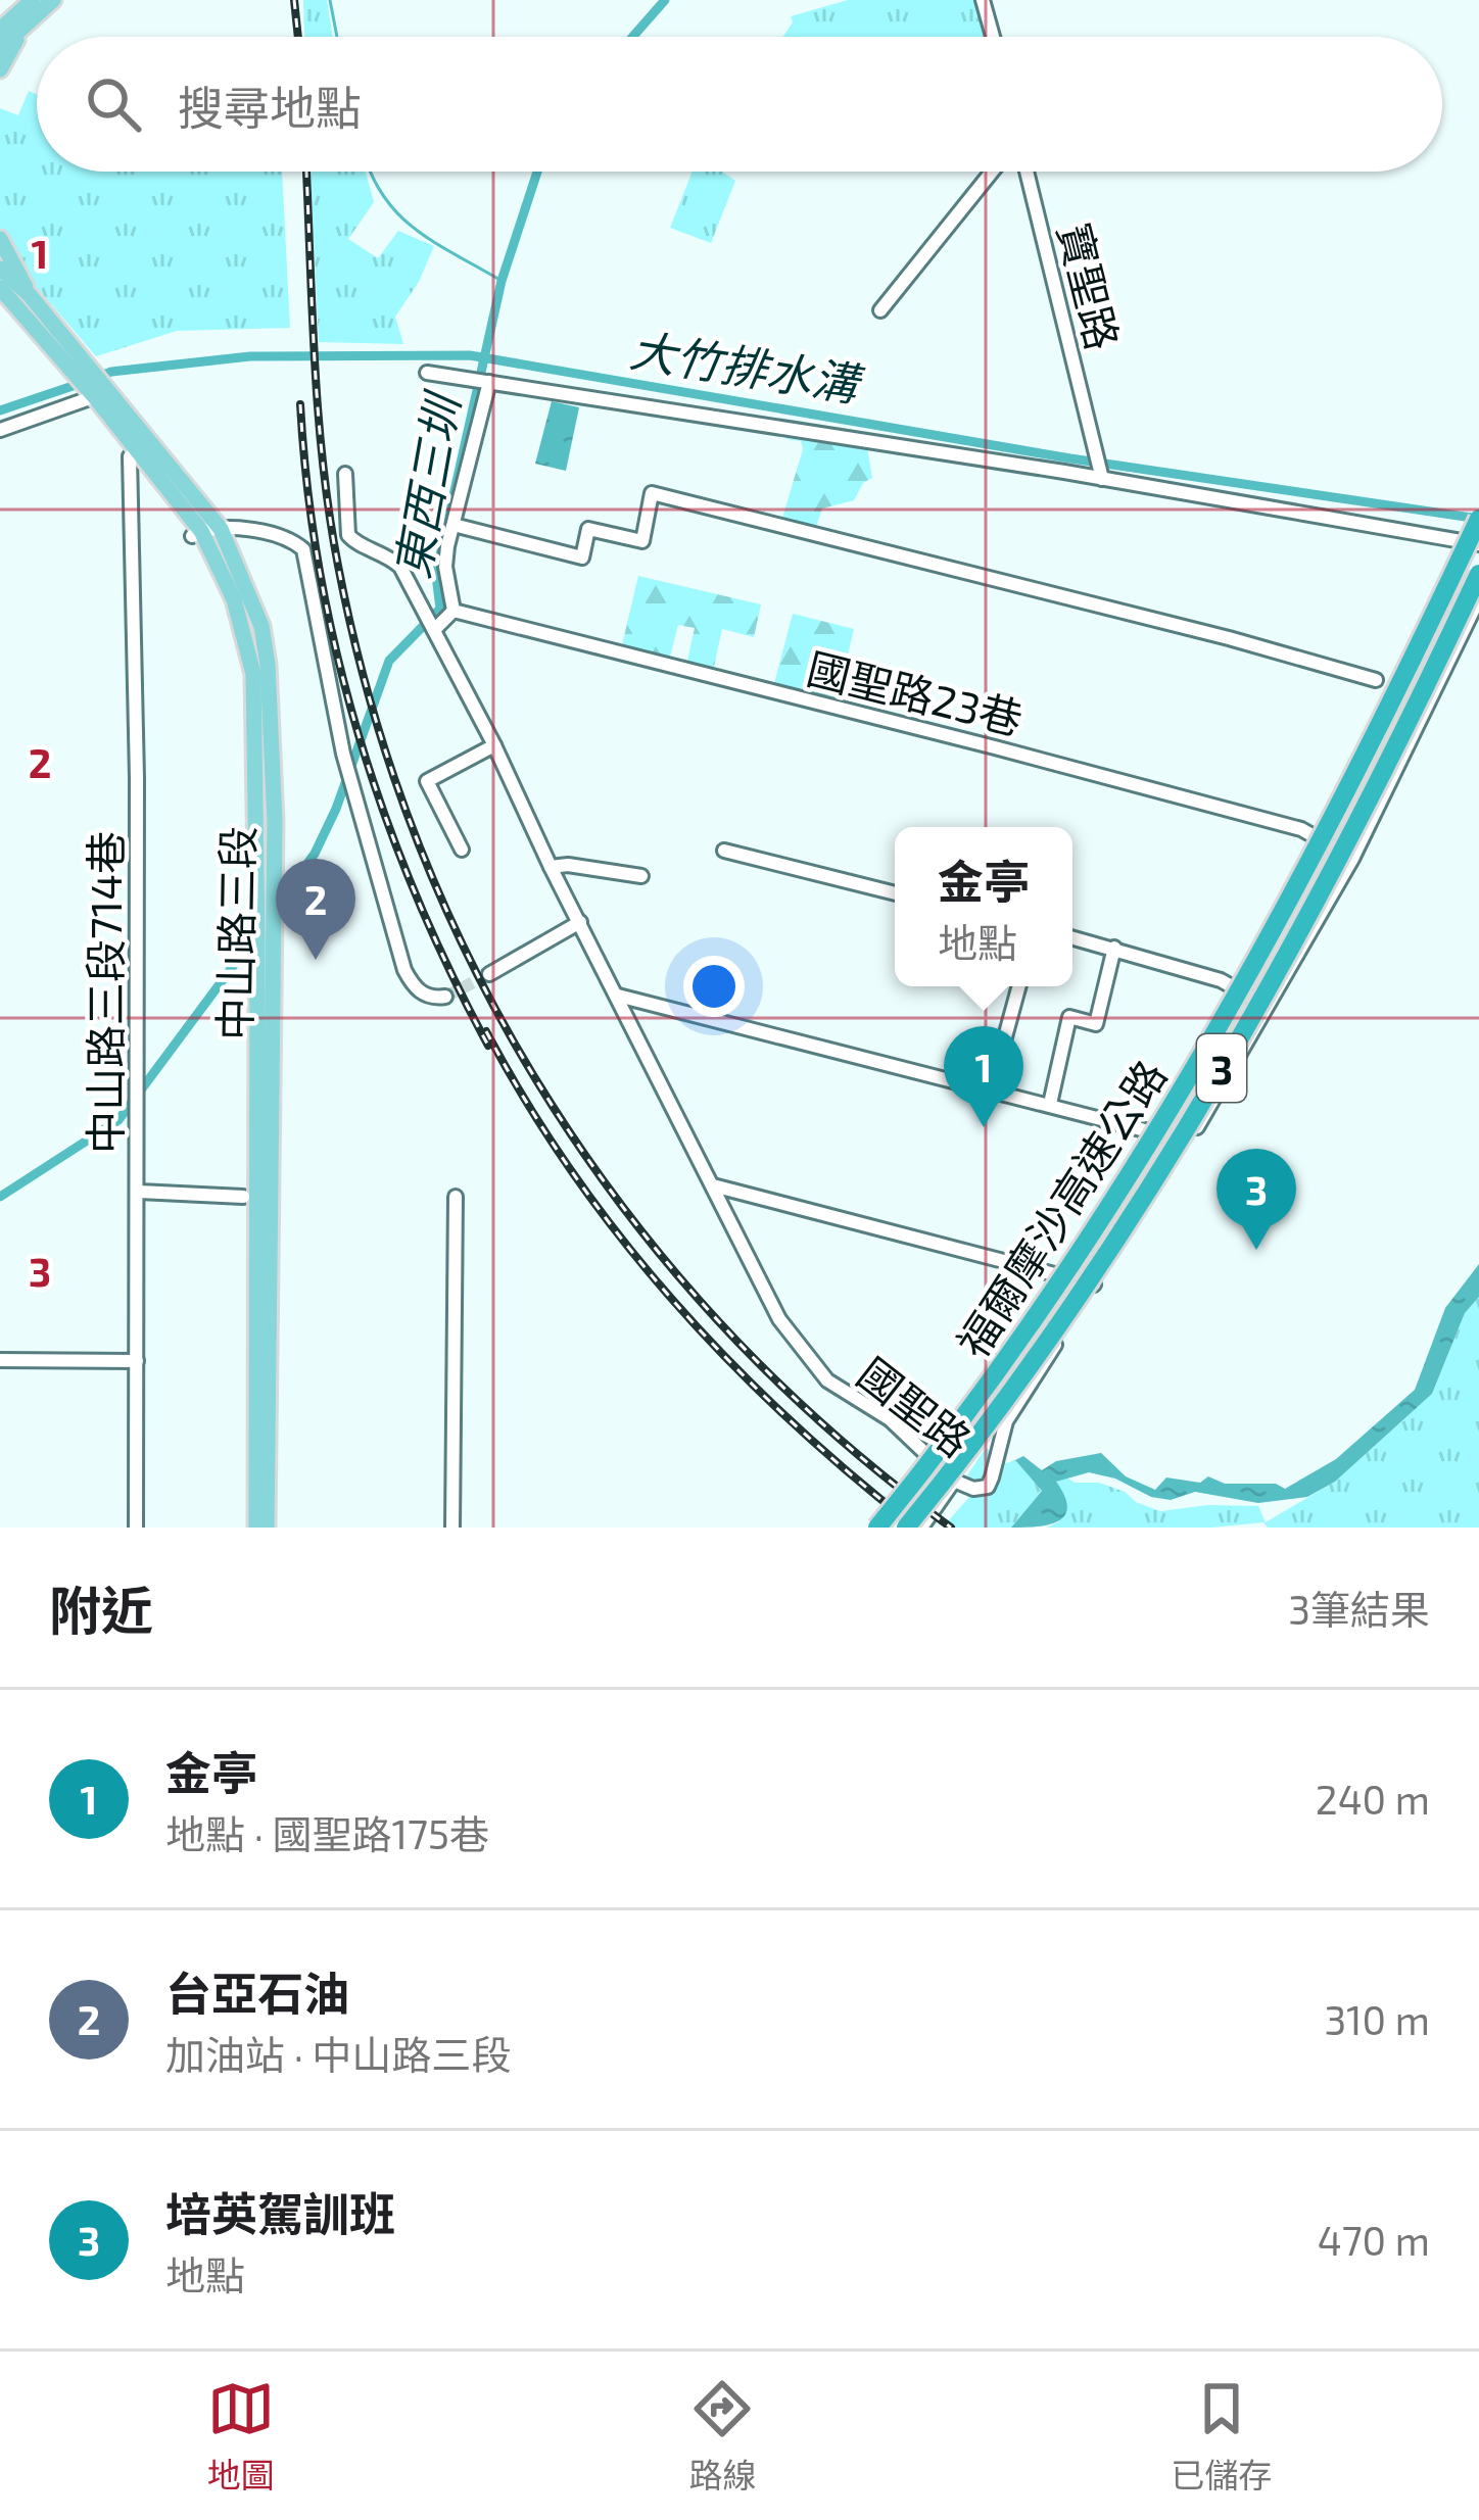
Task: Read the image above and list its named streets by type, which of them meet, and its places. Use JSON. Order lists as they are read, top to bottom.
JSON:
{
  "streets": {
    "highway": ["3", "福爾摩沙高速公路"],
    "main road": ["中山路三段"],
    "street": [
      "寶聖路",
      "國聖路23巷",
      "中山路三段714巷",
      "國聖路"
    ]
  },
  "crossings": [
    ["國聖路23巷", "國聖路"]
  ],
  "water": ["大竹排水溝", "東西三圳"],
  "page": {
    "search": "搜尋地點",
    "popup": ["金亭", "地點"],
    "pins": ["2", "1", "3"],
    "heading": ["附近", "3筆結果"],
    "list": [
      {
        "mark": "1",
        "name": "金亭",
        "note": "地點 · 國聖路175巷",
        "value": "240 m"
      },
      {
        "mark": "2",
        "name": "台亞石油",
        "note": "加油站 · 中山路三段",
        "value": "310 m"
      },
      {
        "mark": "3",
        "name": "培英駕訓班",
        "note": "地點",
        "value": "470 m"
      }
    ],
    "nav": ["地圖", "路線", "已儲存"]
  },
  "grid": {
    "rows": ["1", "2", "3"]
  }
}
